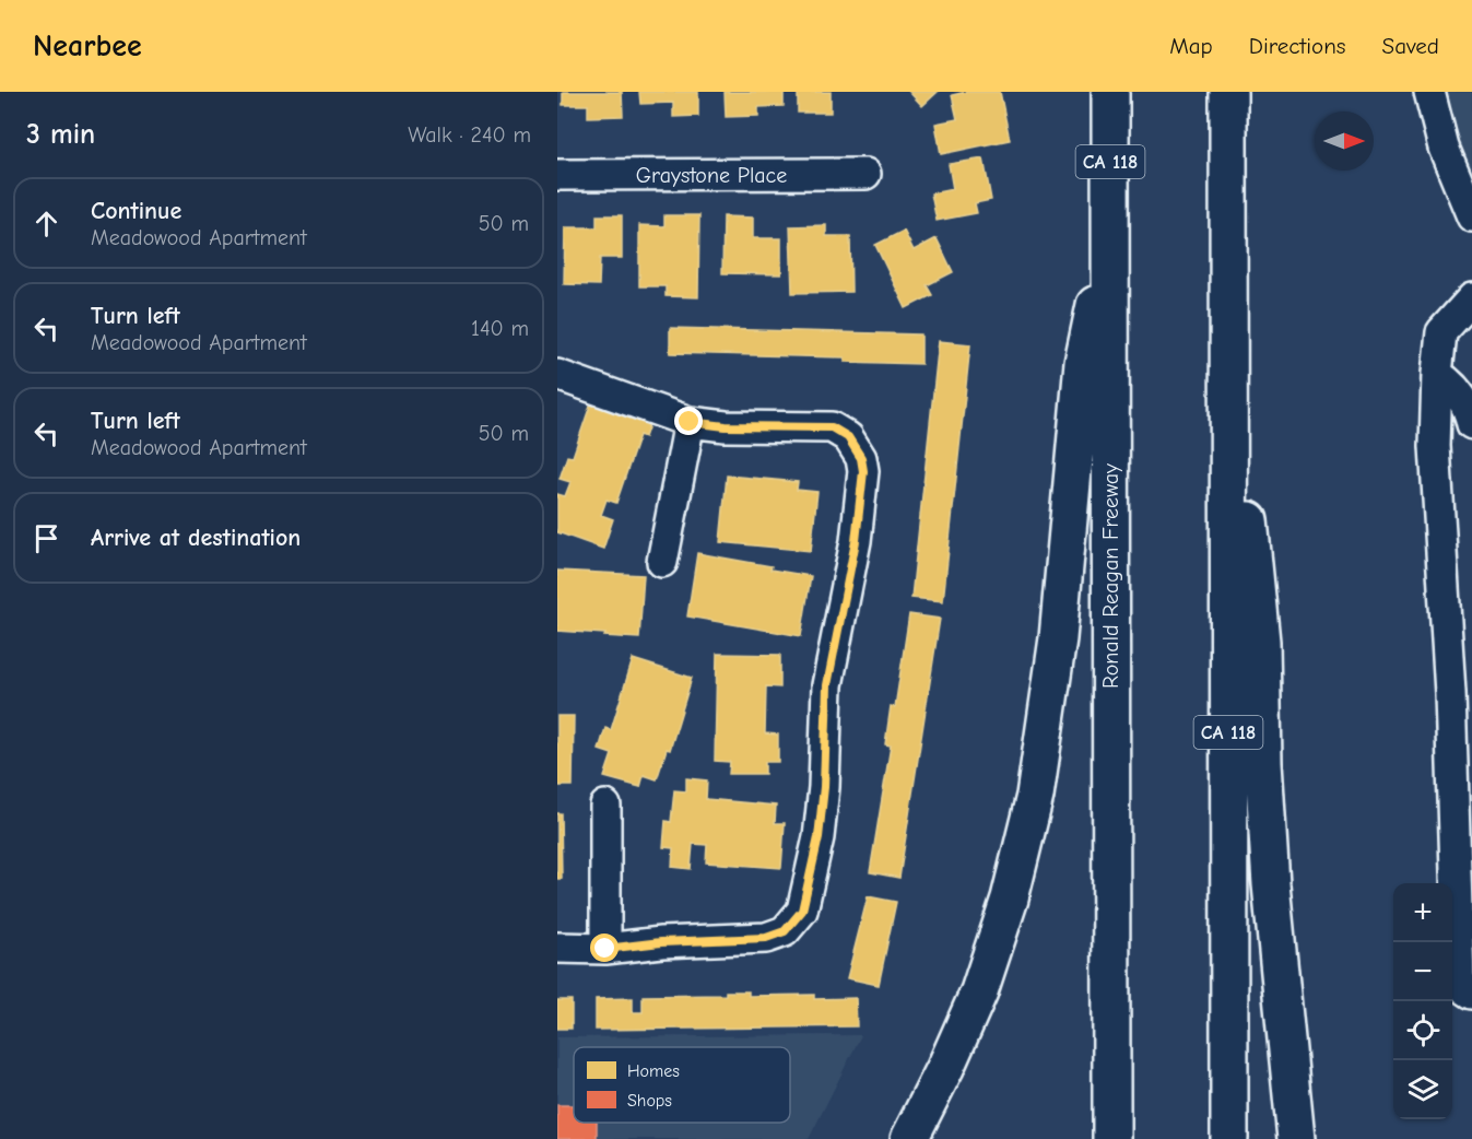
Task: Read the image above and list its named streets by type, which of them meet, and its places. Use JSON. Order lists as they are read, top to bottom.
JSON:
{
  "streets": {
    "highway": ["CA 118", "Ronald Reagan Freeway"],
    "street": ["Graystone Place"]
  },
  "legend": ["Homes", "Shops"],
  "north": "right",
  "page": {
    "header": "Nearbee",
    "nav": ["Map", "Directions", "Saved"],
    "heading": ["3 min", "Walk · 240 m"],
    "list": [
      ["Continue", "Meadowood Apartment", "50 m"],
      ["Turn left", "Meadowood Apartment", "140 m"],
      ["Turn left", "Meadowood Apartment", "50 m"],
      "Arrive at destination"
    ],
    "map_buttons": ["+", "−"]
  }
}
